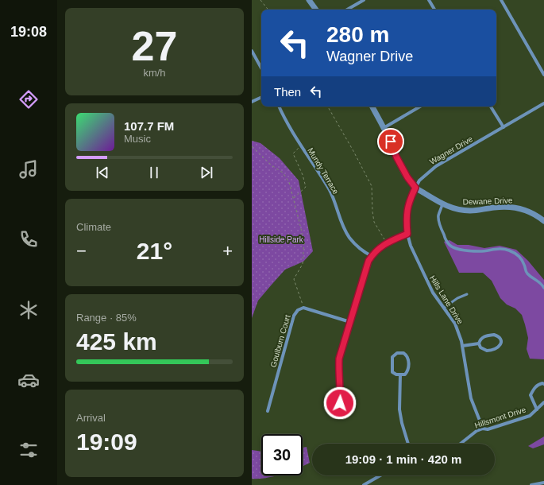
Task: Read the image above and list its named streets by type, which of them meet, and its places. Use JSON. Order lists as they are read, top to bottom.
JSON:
{
  "streets": {
    "street": [
      "Wagner Drive",
      "Mundy Terrace",
      "Dewane Drive",
      "Hills Lane Drive",
      "Goulburn Court",
      "Hillsmont Drive"
    ]
  },
  "crossings": [
    ["Wagner Drive", "Dewane Drive"],
    ["Wagner Drive", "Hills Lane Drive"],
    ["Hills Lane Drive", "Hillsmont Drive"]
  ],
  "parks": ["Hillside Park"],
  "page": {
    "tabs": "19:08",
    "tile": [
      ["27", "km/h"],
      "Climate",
      ["Range · 85%", "425 km"],
      ["Arrival", "19:09"]
    ],
    "turn": ["280 m", "Wagner Drive"],
    "then": "Then",
    "song": ["107.7 FM", "Music"],
    "heat": ["−", "21°", "+"],
    "limit": "30",
    "trip": "19:09 · 1 min · 420 m"
  }
}
